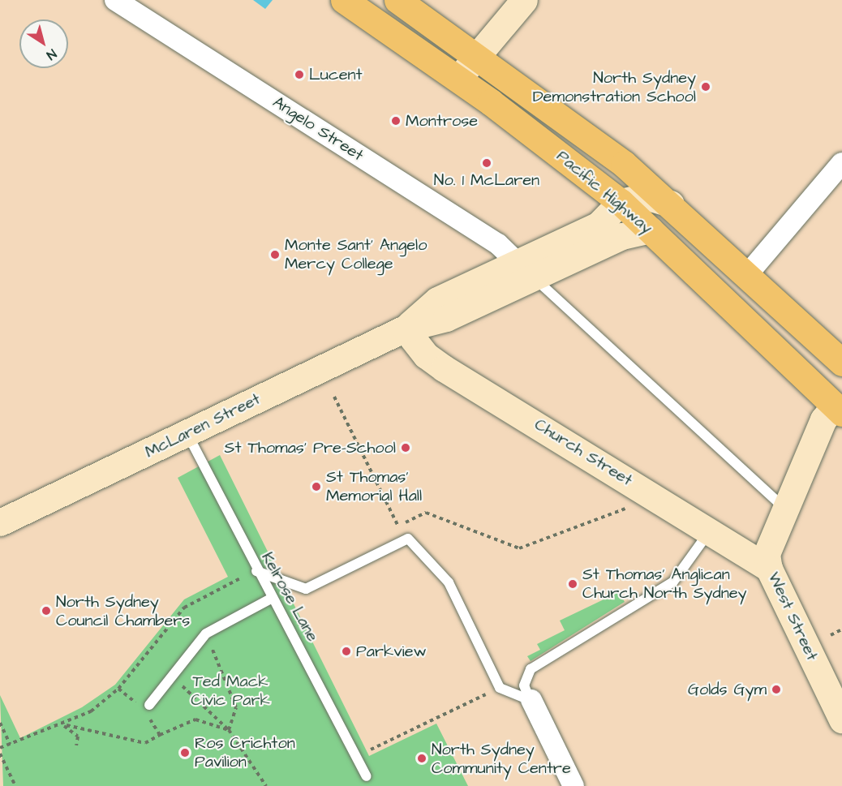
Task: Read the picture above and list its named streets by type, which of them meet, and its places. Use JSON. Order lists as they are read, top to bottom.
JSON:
{
  "streets": {
    "main road": ["Pacific Highway"],
    "street": [
      "Angelo Street",
      "McLaren Street",
      "Church Street",
      "West Street"
    ],
    "lane": ["Kelrose Lane"]
  },
  "crossings": [
    ["Angelo Street", "McLaren Street"],
    ["Pacific Highway", "McLaren Street"],
    ["Pacific Highway", "West Street"],
    ["McLaren Street", "Church Street"],
    ["McLaren Street", "Kelrose Lane"],
    ["Church Street", "West Street"]
  ],
  "parks": ["Ted Mack Civic Park"],
  "places": [
    "Lucent",
    "North Sydney Demonstration School",
    "Montrose",
    "No. 1 McLaren",
    "Monte Sant' Angelo Mercy College",
    "St Thomas' Pre-School",
    "St Thomas' Memorial Hall",
    "St Thomas' Anglican Church North Sydney",
    "North Sydney Council Chambers",
    "Parkview",
    "Golds Gym",
    "Ros Crichton Pavilion",
    "North Sydney Community Centre"
  ],
  "north": "bottom right"
}
